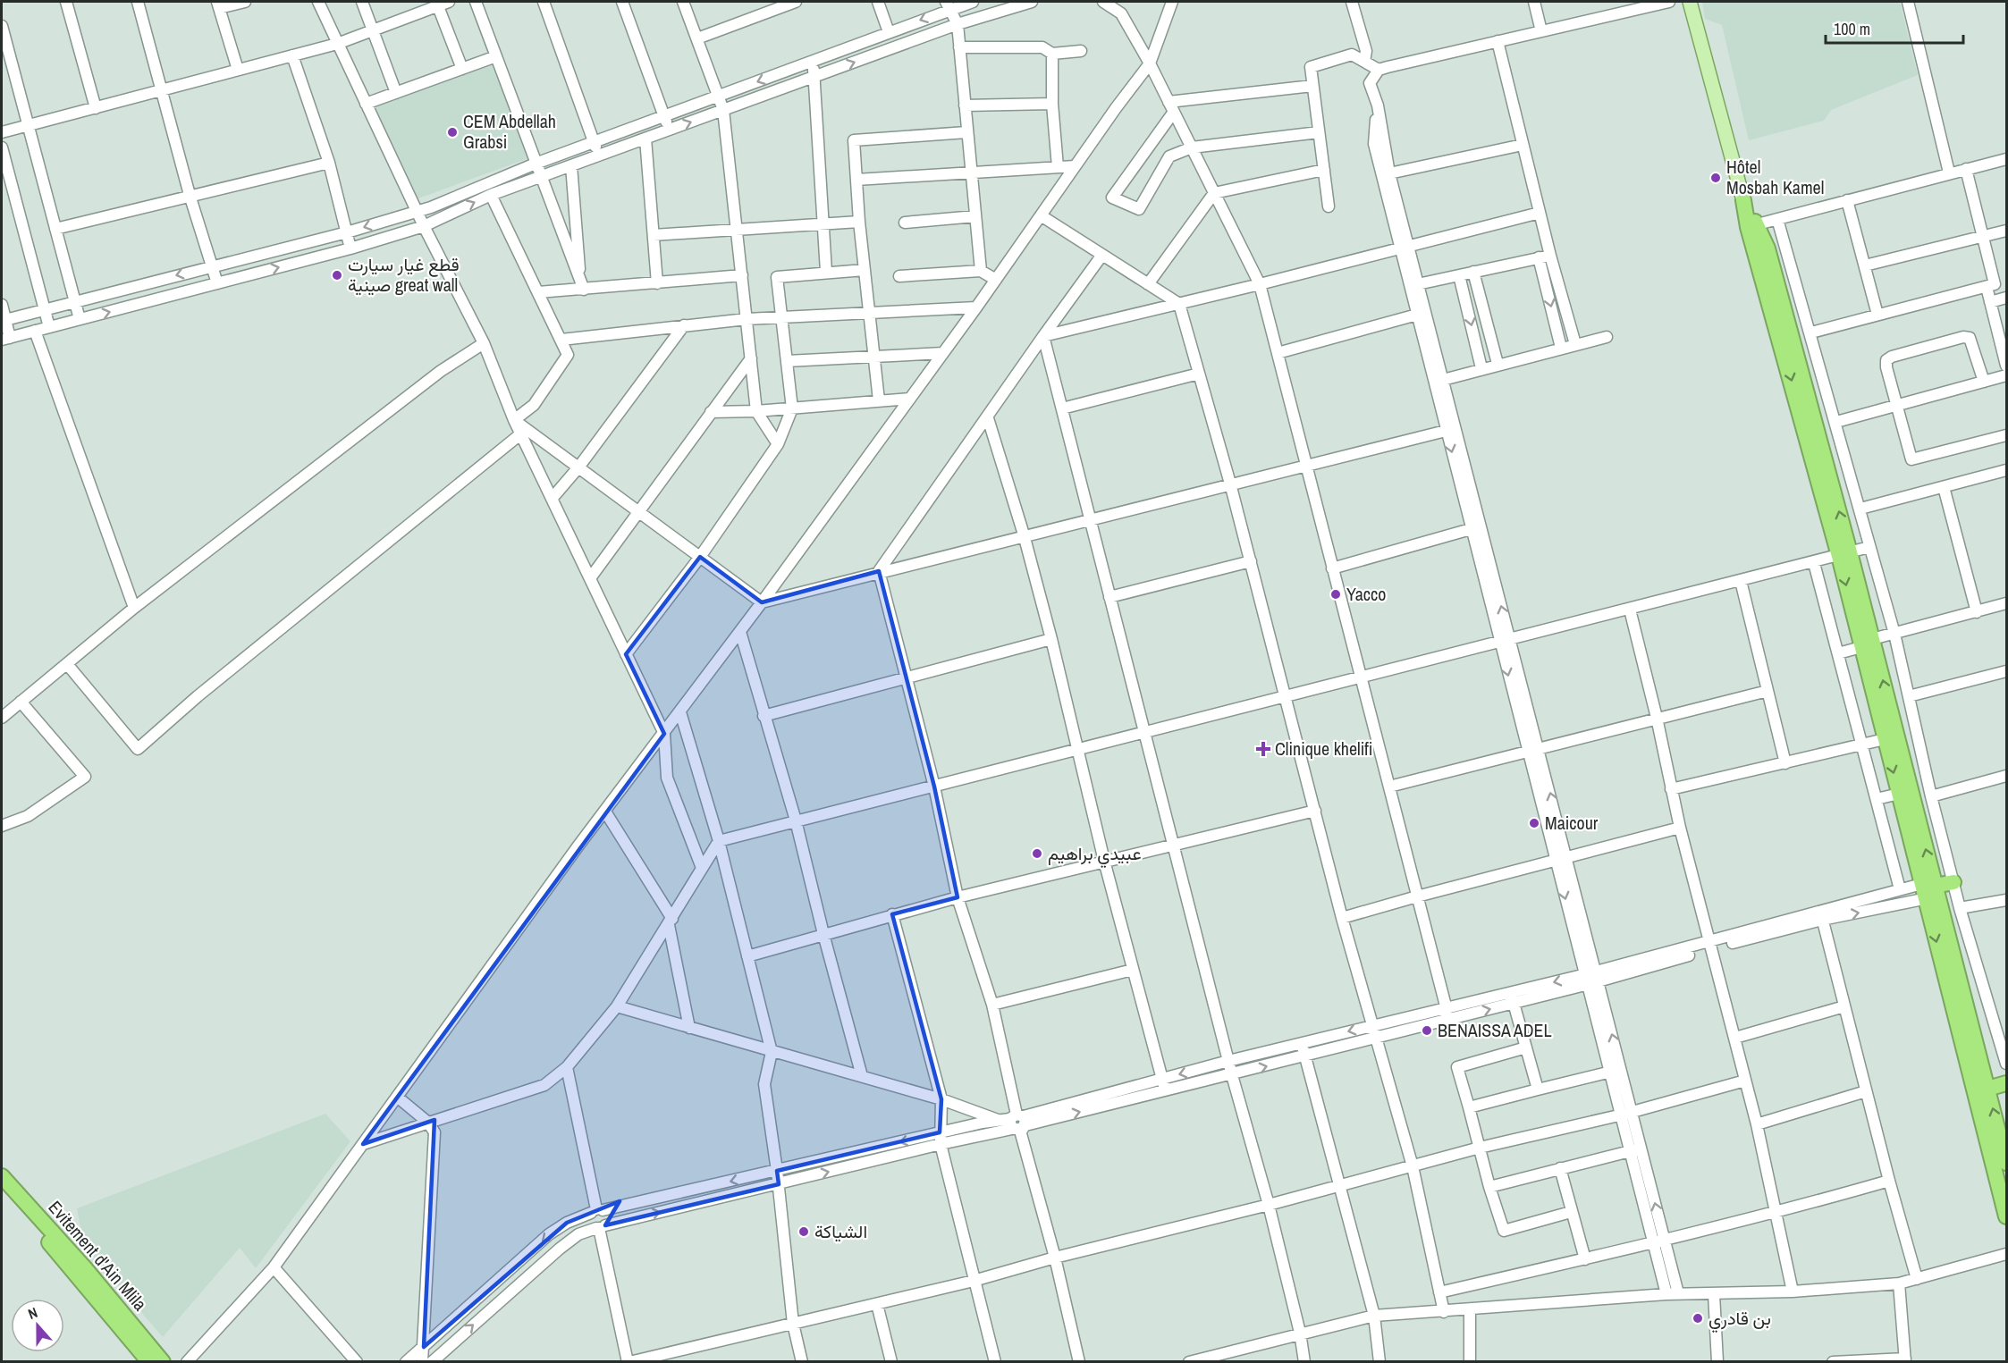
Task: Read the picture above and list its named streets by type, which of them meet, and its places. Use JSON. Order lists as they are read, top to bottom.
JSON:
{
  "streets": {
    "highway": ["Evitement d'Ain Mlila"]
  },
  "places": {
    "other": [
      "CEM Abdellah Grabsi",
      "Hôtel Mosbah Kamel",
      "قطع غيار سيارت صينية great wall",
      "Yacco",
      "Maicour",
      "عبيدي براهيم",
      "BENAISSA ADEL",
      "الشياكة",
      "بن قادري"
    ],
    "health": ["Clinique khelifi"]
  },
  "scale_bar": "100 m",
  "north": "top"
}
